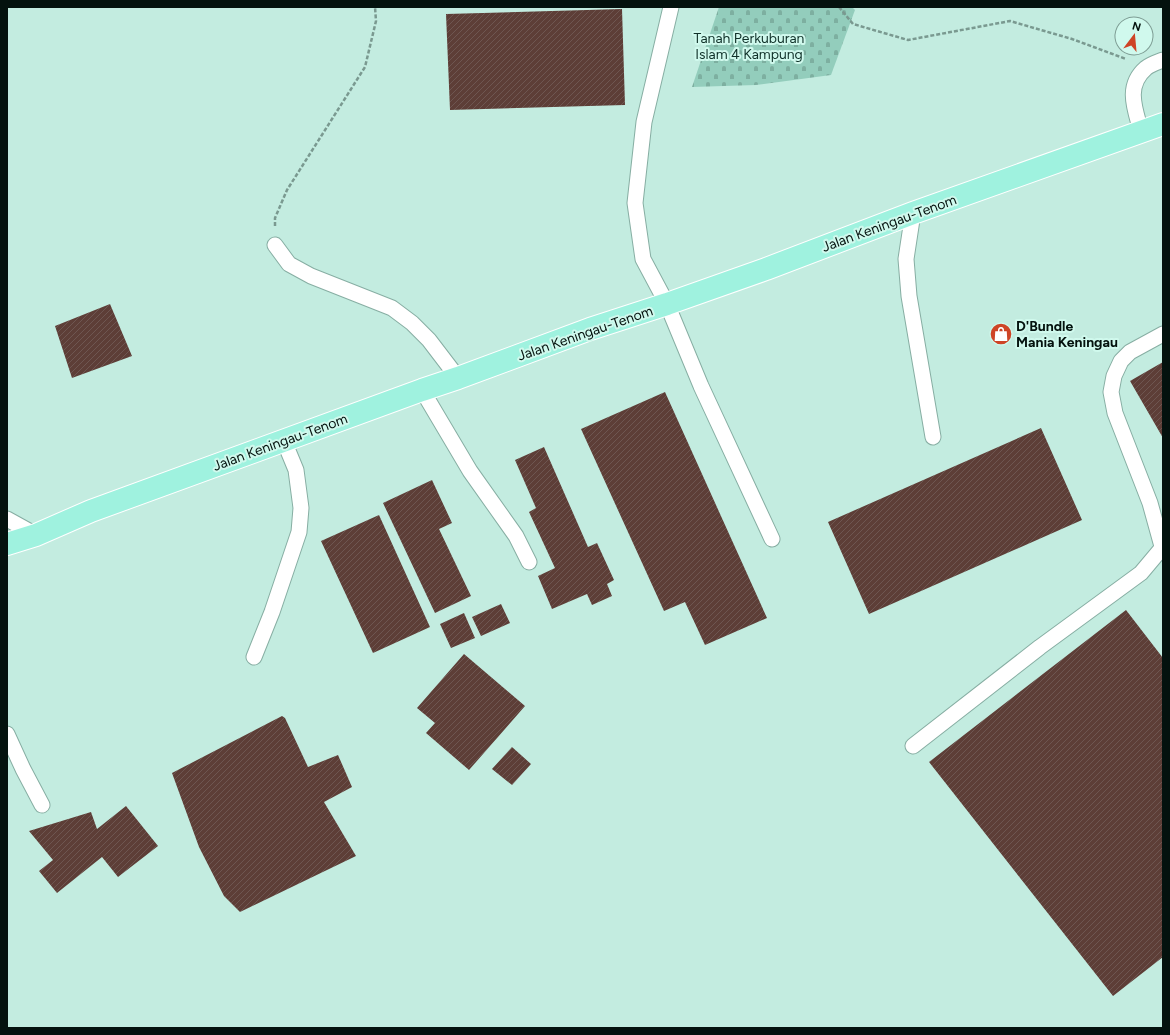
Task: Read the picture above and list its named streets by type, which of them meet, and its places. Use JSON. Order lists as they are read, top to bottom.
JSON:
{
  "streets": {
    "main road": ["Jalan Keningau-Tenom"]
  },
  "parks": ["Tanah Perkuburan Islam 4 Kampung"],
  "places": {
    "shop": ["D'Bundle Mania Keningau"]
  },
  "north": "top"
}
